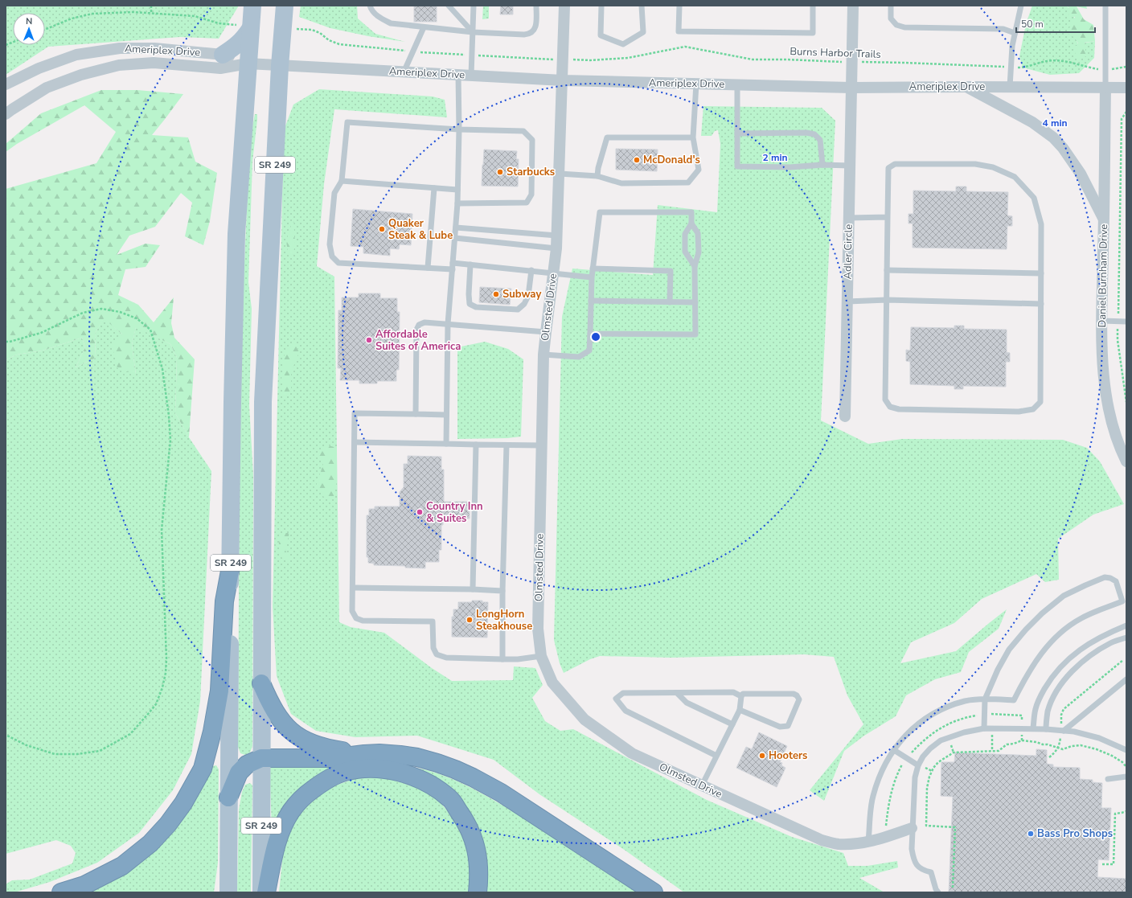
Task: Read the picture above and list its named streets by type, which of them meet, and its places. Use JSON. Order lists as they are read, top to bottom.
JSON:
{
  "streets": {
    "main road": ["SR 249"],
    "street": [
      "Ameriplex Drive",
      "Adler Circle",
      "Daniel Burnham Drive",
      "Olmsted Drive"
    ],
    "path": ["Burns Harbor Trails"]
  },
  "crossings": [
    ["Ameriplex Drive", "SR 249"],
    ["Ameriplex Drive", "Adler Circle"],
    ["Ameriplex Drive", "Daniel Burnham Drive"],
    ["Ameriplex Drive", "Olmsted Drive"],
    ["Burns Harbor Trails", "Adler Circle"],
    ["Burns Harbor Trails", "Olmsted Drive"]
  ],
  "places": [
    "McDonald's",
    "Starbucks",
    "Quaker Steak & Lube",
    "Subway",
    "Affordable Suites of America",
    "Country Inn & Suites",
    "LongHorn Steakhouse",
    "Hooters",
    "Bass Pro Shops"
  ],
  "scale_bar": "50 m",
  "north": "top",
  "rings": ["4 min", "2 min"]
}
